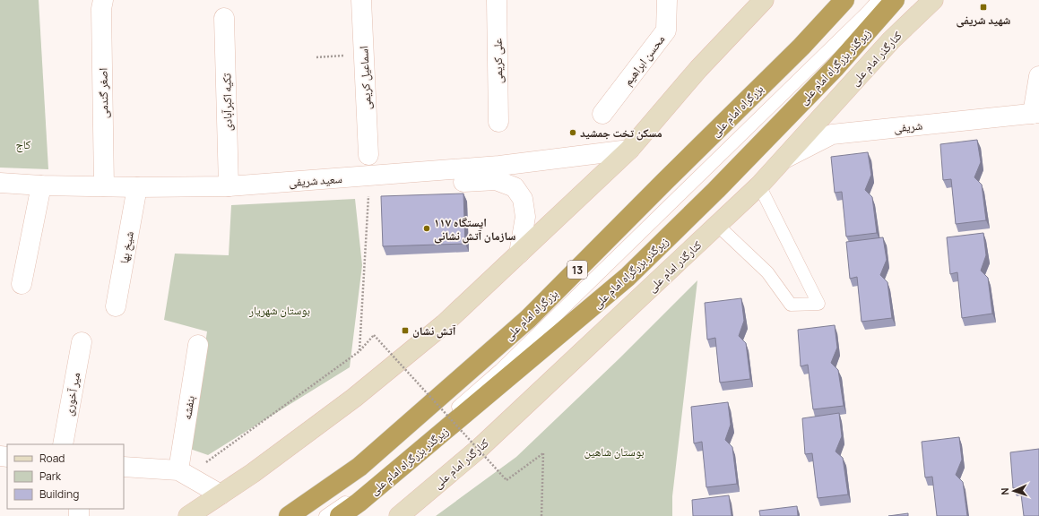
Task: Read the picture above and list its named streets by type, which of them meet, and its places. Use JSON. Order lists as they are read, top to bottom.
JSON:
{
  "streets": {
    "highway": ["زیرگذر بزرگراه امام علی", "بزرگراه امام علی", "13"],
    "main road": ["کنارگذر امام علی"],
    "street": [
      "محسن ابراهیم",
      "علی کریمی",
      "اسماعیل کریمی",
      "اصغر گندمی",
      "تکیه اکبرآبادی",
      "شریفی",
      "سعید شریفی",
      "شیخ بها",
      "میر آخوری",
      "بنفشه"
    ]
  },
  "crossings": [
    ["کنارگذر امام علی", "شریفی"],
    ["اصغر گندمی", "سعید شریفی"],
    ["تکیه اکبرآبادی", "سعید شریفی"],
    ["سعید شریفی", "شیخ بها"]
  ],
  "parks": ["کاج", "بوستان شهریار", "بوستان شاهین"],
  "places": {
    "transit": ["شهید شریفی", "آتش نشان"],
    "other": ["مسکن تخت جمشید", "ایستگاه ۱۱۷ سازمان آتش نشانی"]
  },
  "legend": ["Road", "Park", "Building"],
  "north": "left"
}
